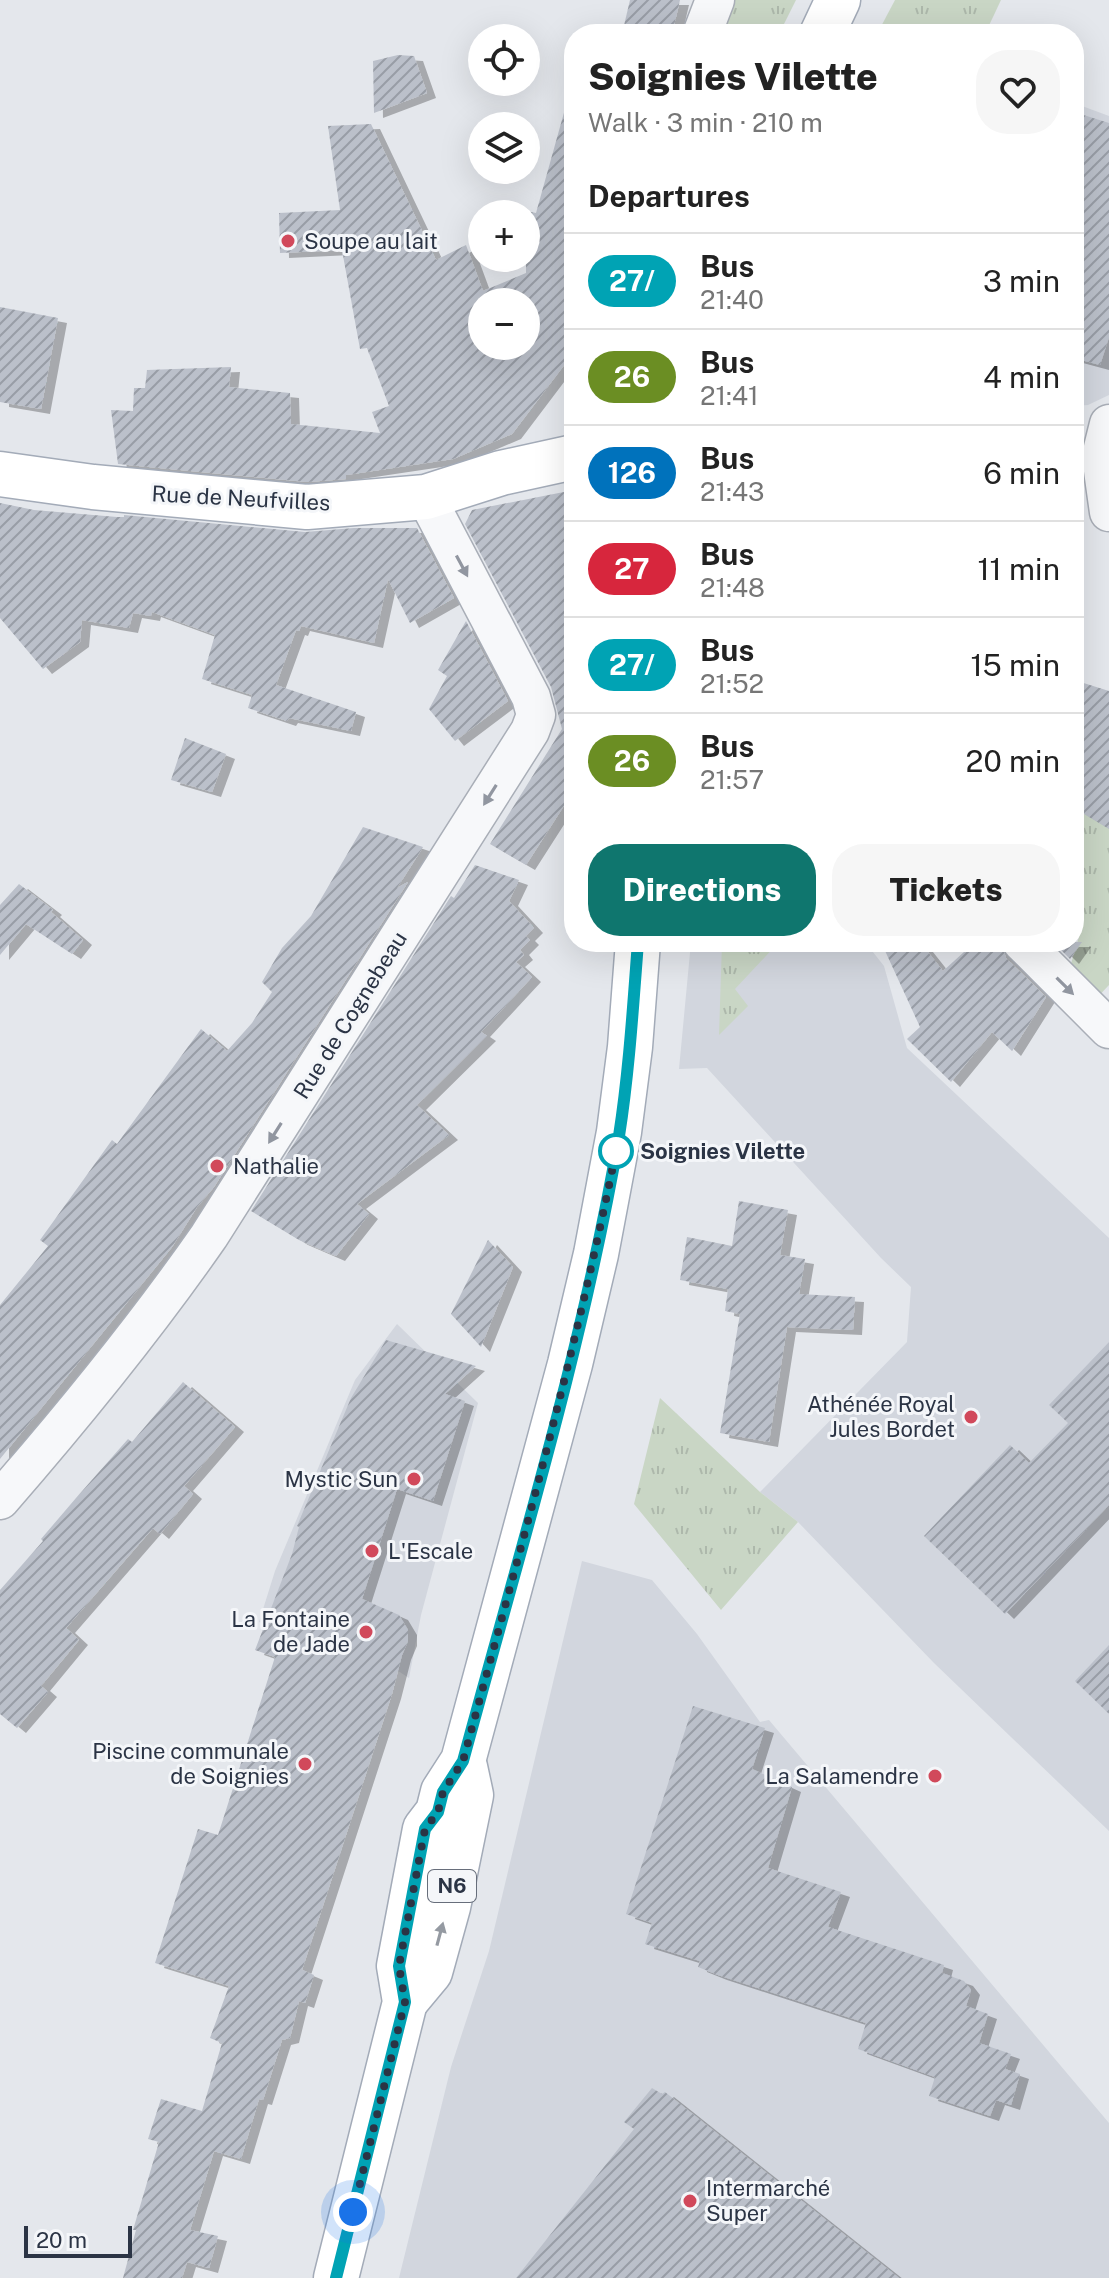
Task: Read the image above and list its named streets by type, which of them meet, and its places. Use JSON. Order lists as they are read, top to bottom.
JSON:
{
  "streets": {
    "main road": ["Rue de Neufvilles", "N6"],
    "street": ["Rue de Cognebeau"]
  },
  "crossings": [
    ["Rue de Neufvilles", "Rue de Cognebeau"]
  ],
  "one_way": ["Rue de Cognebeau"],
  "places": [
    "Soupe au lait",
    "Soignies Vilette",
    "Nathalie",
    "Athénée Royal Jules Bordet",
    "Mystic Sun",
    "L'Escale",
    "La Fontaine de Jade",
    "Piscine communale de Soignies",
    "La Salamendre",
    "Intermarché Super"
  ],
  "lines": ["bus line 27/"],
  "scale_bar": "20 m",
  "page": {
    "map_buttons": ["+", "−"],
    "heading": [
      ["Soignies Vilette", "Walk · 3 min · 210 m"],
      "Departures"
    ],
    "list": [
      {
        "mark": "27/",
        "name": "Bus",
        "note": "21:40",
        "value": "3 min"
      },
      {
        "mark": "26",
        "name": "Bus",
        "note": "21:41",
        "value": "4 min"
      },
      {
        "mark": "126",
        "name": "Bus",
        "note": "21:43",
        "value": "6 min"
      },
      {
        "mark": "27",
        "name": "Bus",
        "note": "21:48",
        "value": "11 min"
      },
      {
        "mark": "27/",
        "name": "Bus",
        "note": "21:52",
        "value": "15 min"
      },
      {
        "mark": "26",
        "name": "Bus",
        "note": "21:57",
        "value": "20 min"
      }
    ],
    "buttons": ["Directions", "Tickets"],
    "scale": "20 m"
  }
}
